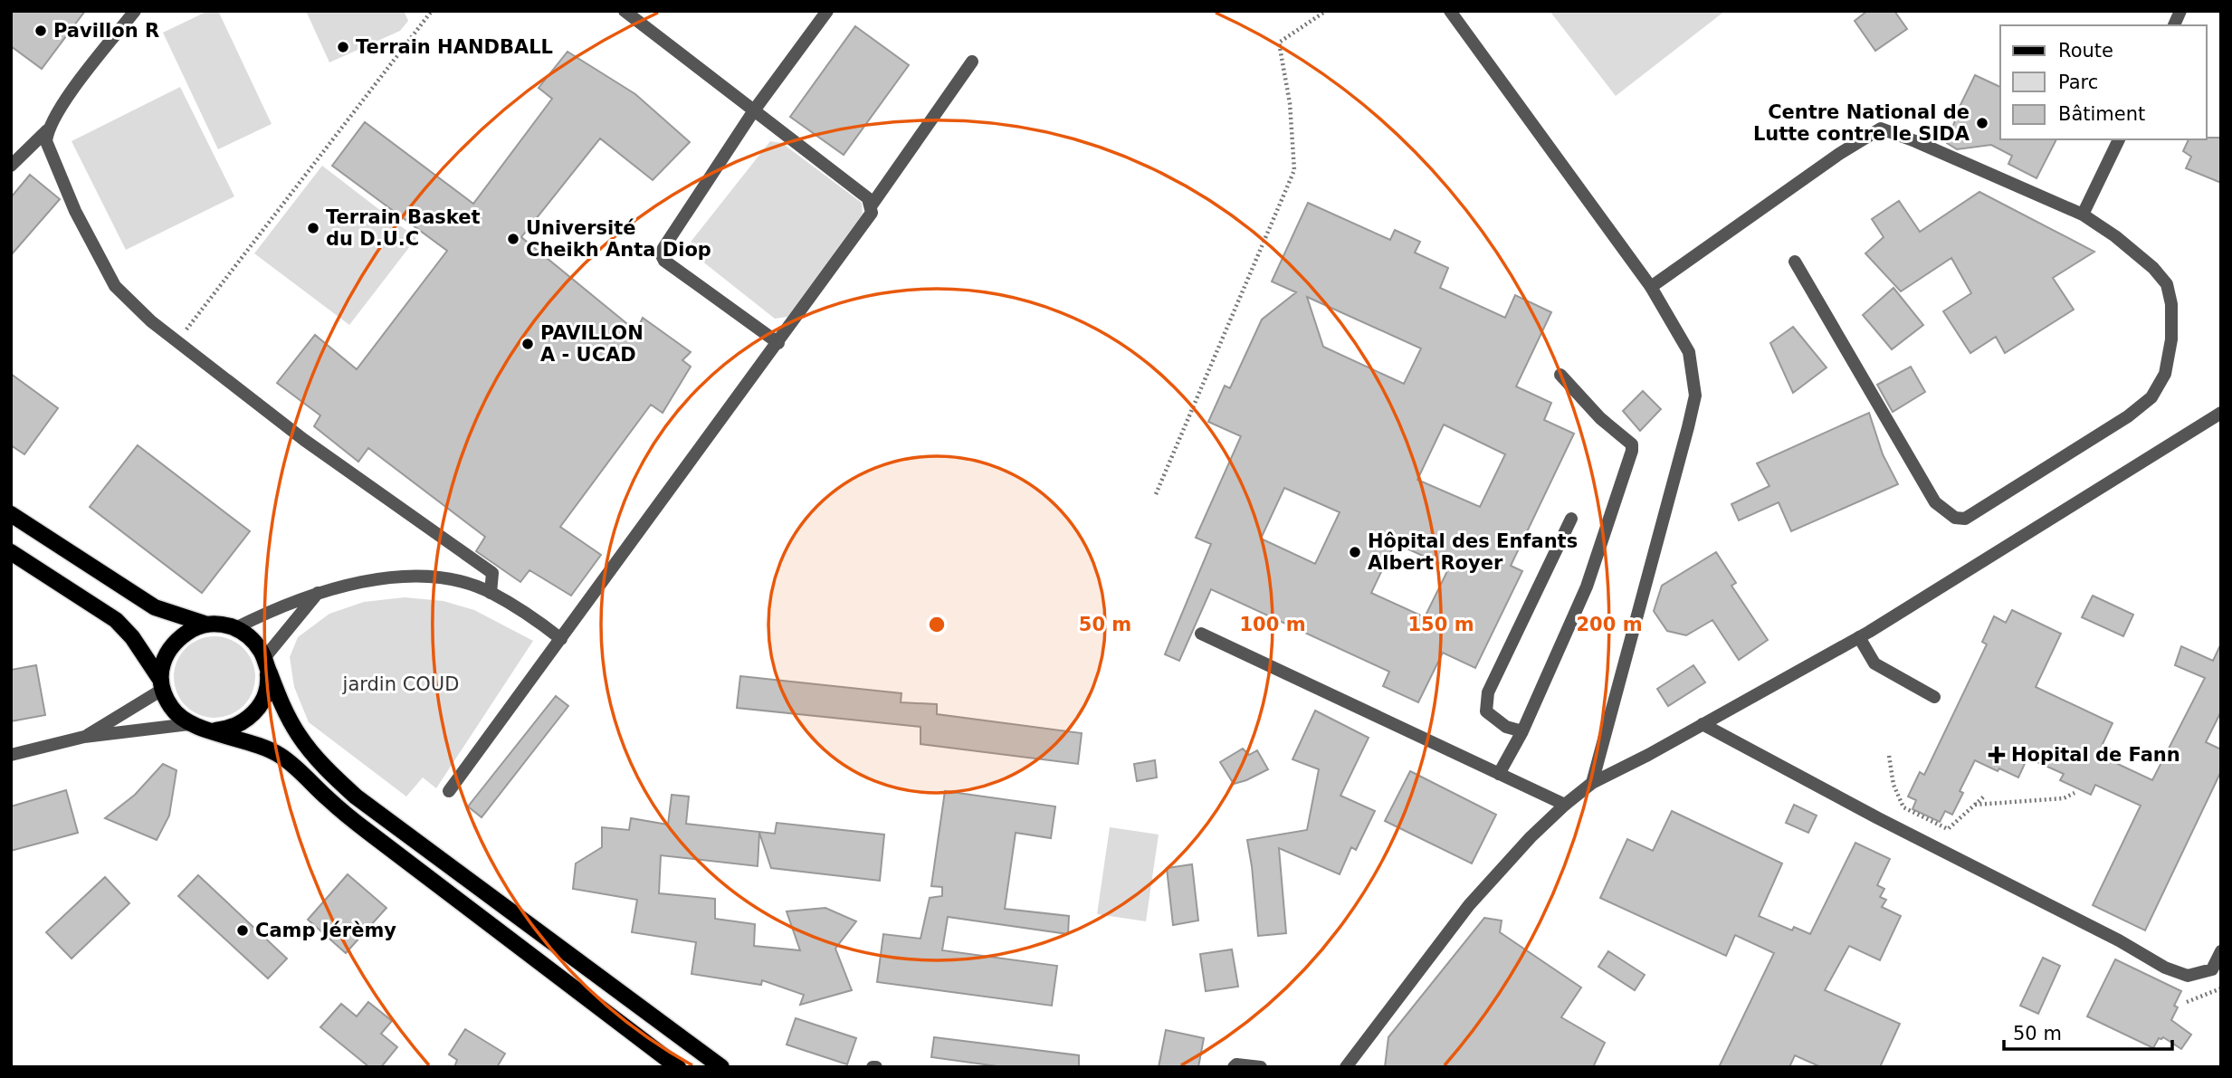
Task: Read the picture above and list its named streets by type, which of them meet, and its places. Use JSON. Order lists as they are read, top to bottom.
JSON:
{
  "parks": ["jardin COUD"],
  "places": {
    "other": [
      "Pavillon R",
      "Terrain HANDBALL",
      "Centre National de Lutte contre le SIDA",
      "Terrain Basket du D.U.C",
      "Université Cheikh Anta Diop",
      "PAVILLON A - UCAD",
      "Hôpital des Enfants Albert Royer",
      "Camp Jérèmy"
    ],
    "health": ["Hopital de Fann"]
  },
  "legend": ["Route", "Parc", "Bâtiment"],
  "scale_bar": "50 m",
  "rings": [
    "50 m",
    "100 m",
    "150 m",
    "200 m"
  ]
}
